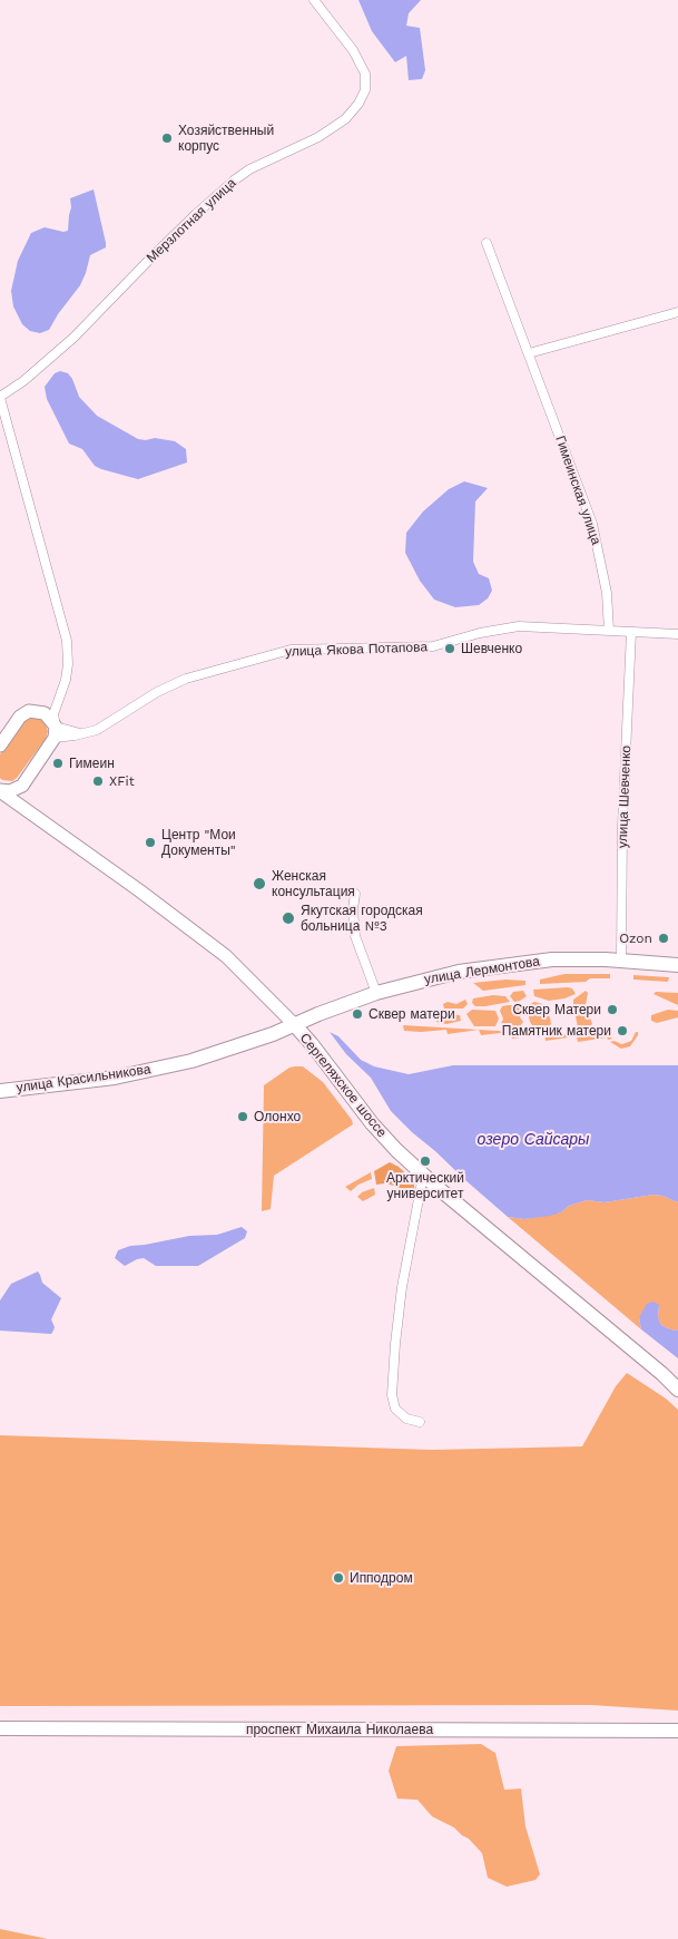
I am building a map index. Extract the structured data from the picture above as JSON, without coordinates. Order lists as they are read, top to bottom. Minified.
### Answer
{"streets":{"main road":["улица Лермонтова","улица Красильникова","Сергеляхское шоссе","проспект Михаила Николаева"],"street":["Мерзлотная улица","Гимеинская улица","улица Якова Потапова","улица Шевченко"]},"crossings":[["Гимеинская улица","улица Якова Потапова"],["улица Якова Потапова","улица Шевченко"],["улица Шевченко","улица Лермонтова"],["улица Лермонтова","улица Красильникова"],["улица Лермонтова","Сергеляхское шоссе"],["улица Красильникова","Сергеляхское шоссе"]],"water":["озеро Сайсары"],"places":["Хозяйственный корпус","Шевченко","Гимеин","XFit","Центр \"Мои Документы\"","Женская консультация","Якутская городская больница №3","Ozon","Сквер Матери","Сквер матери","Памятник матери","Олонхо","Арктический университет","Ипподром"]}
